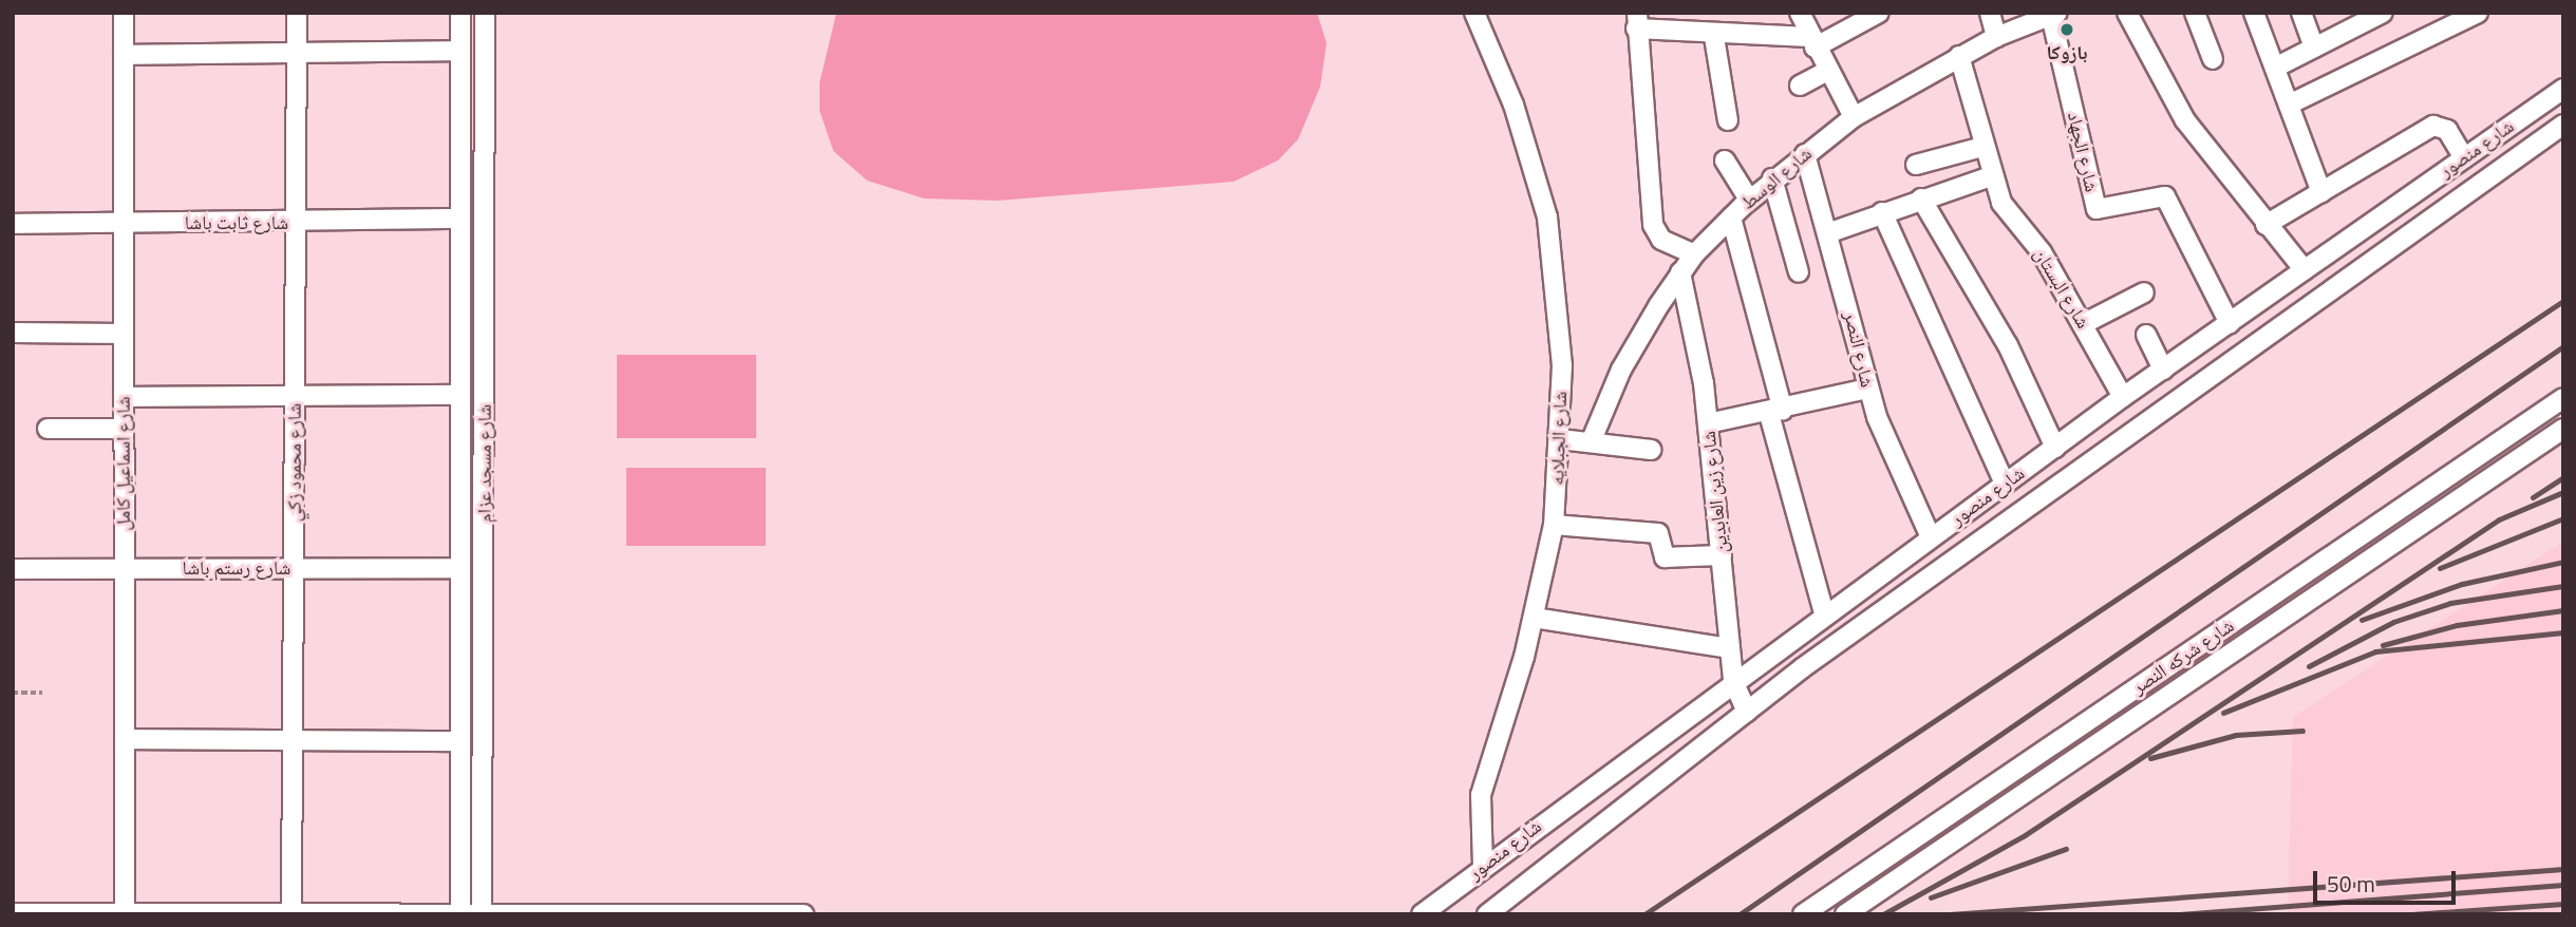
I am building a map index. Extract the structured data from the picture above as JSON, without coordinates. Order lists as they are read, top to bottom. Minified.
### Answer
{"streets":{"street":["شارع منصور","شارع الجهاد","شارع الوسط","شارع ثابت باشا","شارع البستان","شارع النصر","شارع الجبلايه","شارع محمود زكي","شارع اسماعيل كامل","شارع مسجد عزام","شارع زين العابدين","شارع رستم باشا","شارع شركه النصر"]},"crossings":[["شارع منصور","شارع الجهاد"],["شارع منصور","شارع البستان"],["شارع منصور","شارع النصر"],["شارع منصور","شارع الجبلايه"],["شارع منصور","شارع زين العابدين"],["شارع الجهاد","شارع الوسط"],["شارع الوسط","شارع البستان"],["شارع الوسط","شارع النصر"],["شارع الوسط","شارع زين العابدين"],["شارع ثابت باشا","شارع محمود زكي"],["شارع ثابت باشا","شارع اسماعيل كامل"],["شارع ثابت باشا","شارع مسجد عزام"],["شارع محمود زكي","شارع رستم باشا"],["شارع اسماعيل كامل","شارع رستم باشا"],["شارع مسجد عزام","شارع رستم باشا"]],"places":["بازوكا"],"scale_bar":"50 m"}
